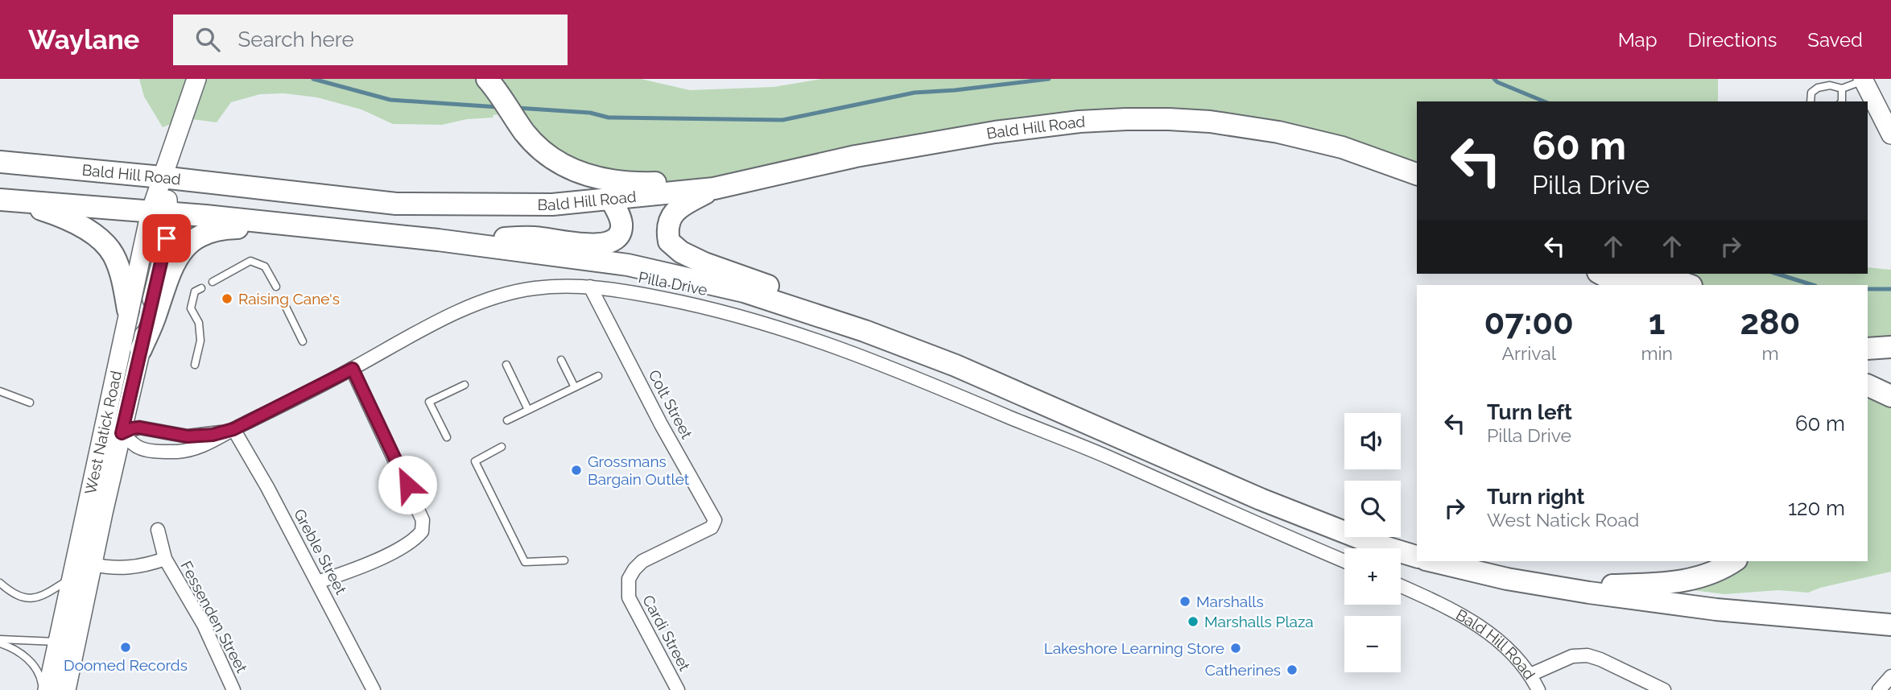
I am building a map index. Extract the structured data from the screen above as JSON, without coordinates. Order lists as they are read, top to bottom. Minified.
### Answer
{"streets":{"main road":["Bald Hill Road","West Natick Road"],"street":["Pilla Drive","Colt Street","Greble Street","Fessenden Street","Cardi Street"]},"crossings":[["Bald Hill Road","West Natick Road"],["Pilla Drive","Colt Street"],["Pilla Drive","West Natick Road"],["Pilla Drive","Greble Street"],["Colt Street","Cardi Street"],["West Natick Road","Fessenden Street"]],"places":["Raising Cane's","Grossmans Bargain Outlet","Marshalls","Marshalls Plaza","Doomed Records","Lakeshore Learning Store","Catherines"],"page":{"header":"Waylane","search":"Search here","nav":["Map","Directions","Saved"],"turn":["60 m","Pilla Drive"],"eta":["07:00","Arrival","1","min","280","m"],"list":[{"name":"Turn left","note":"Pilla Drive","value":"60 m"},{"name":"Turn right","note":"West Natick Road","value":"120 m"}],"map_buttons":["+","−"]}}
